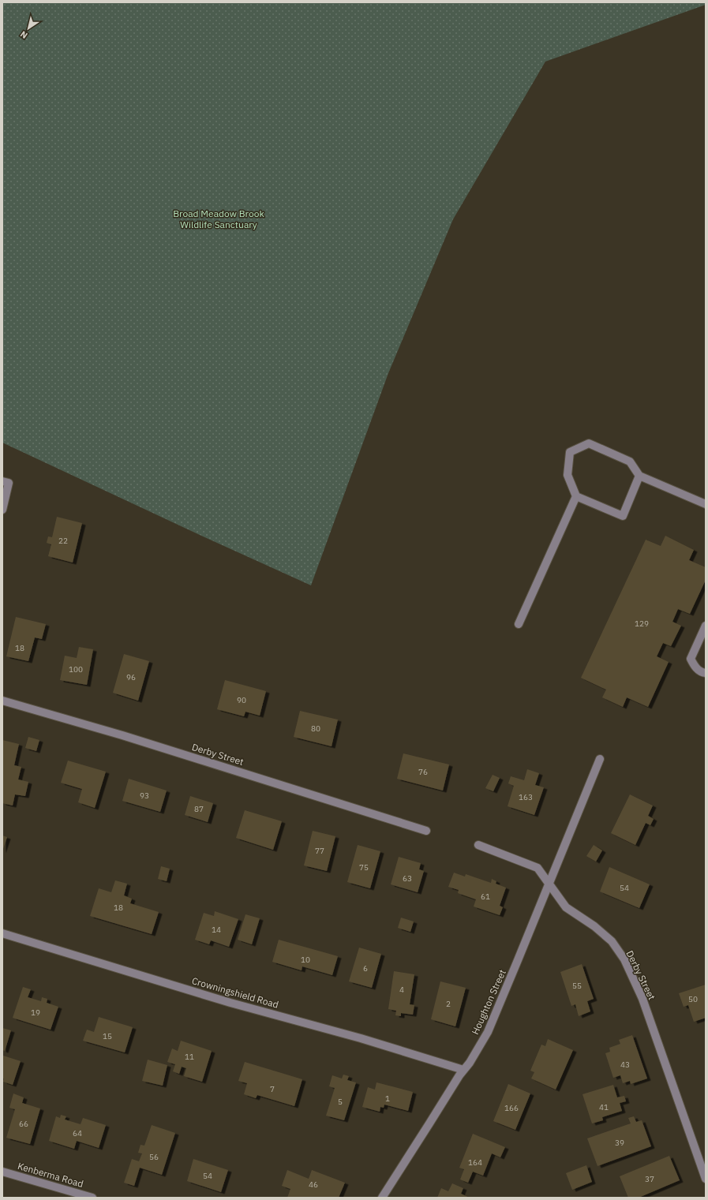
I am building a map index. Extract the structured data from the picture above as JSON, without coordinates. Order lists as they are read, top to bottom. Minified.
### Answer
{"streets":{"street":["Derby Street","Crowningshield Road","Houghton Street","Kenberma Road"]},"crossings":[["Derby Street","Houghton Street"],["Crowningshield Road","Houghton Street"]],"parks":["Broad Meadow Brook Wildlife Sanctuary"],"house_numbers":["22","129","18","100","96","90","80","76","93","163","87","77","75","63","54","61","18","14","10","6","55","4","50","2","19","15","11","43","7","1","5","41","166","66","64","39","56","164","54","37","46"],"north":"bottom left"}
